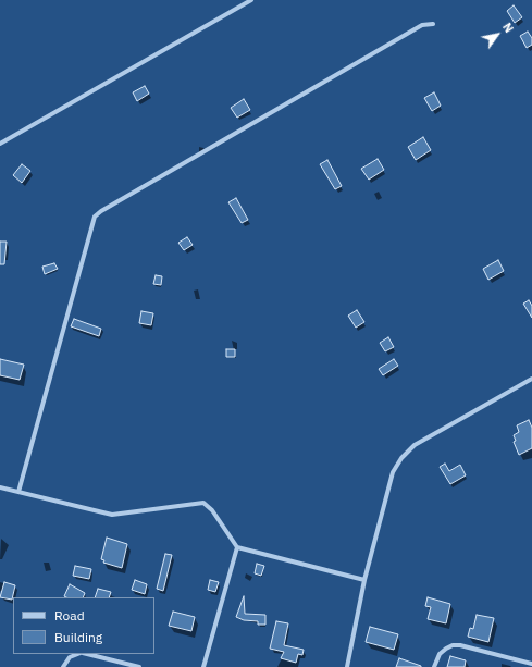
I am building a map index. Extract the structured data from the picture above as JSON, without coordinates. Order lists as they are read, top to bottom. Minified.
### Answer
{"legend":["Road","Building"],"north":"top right"}
